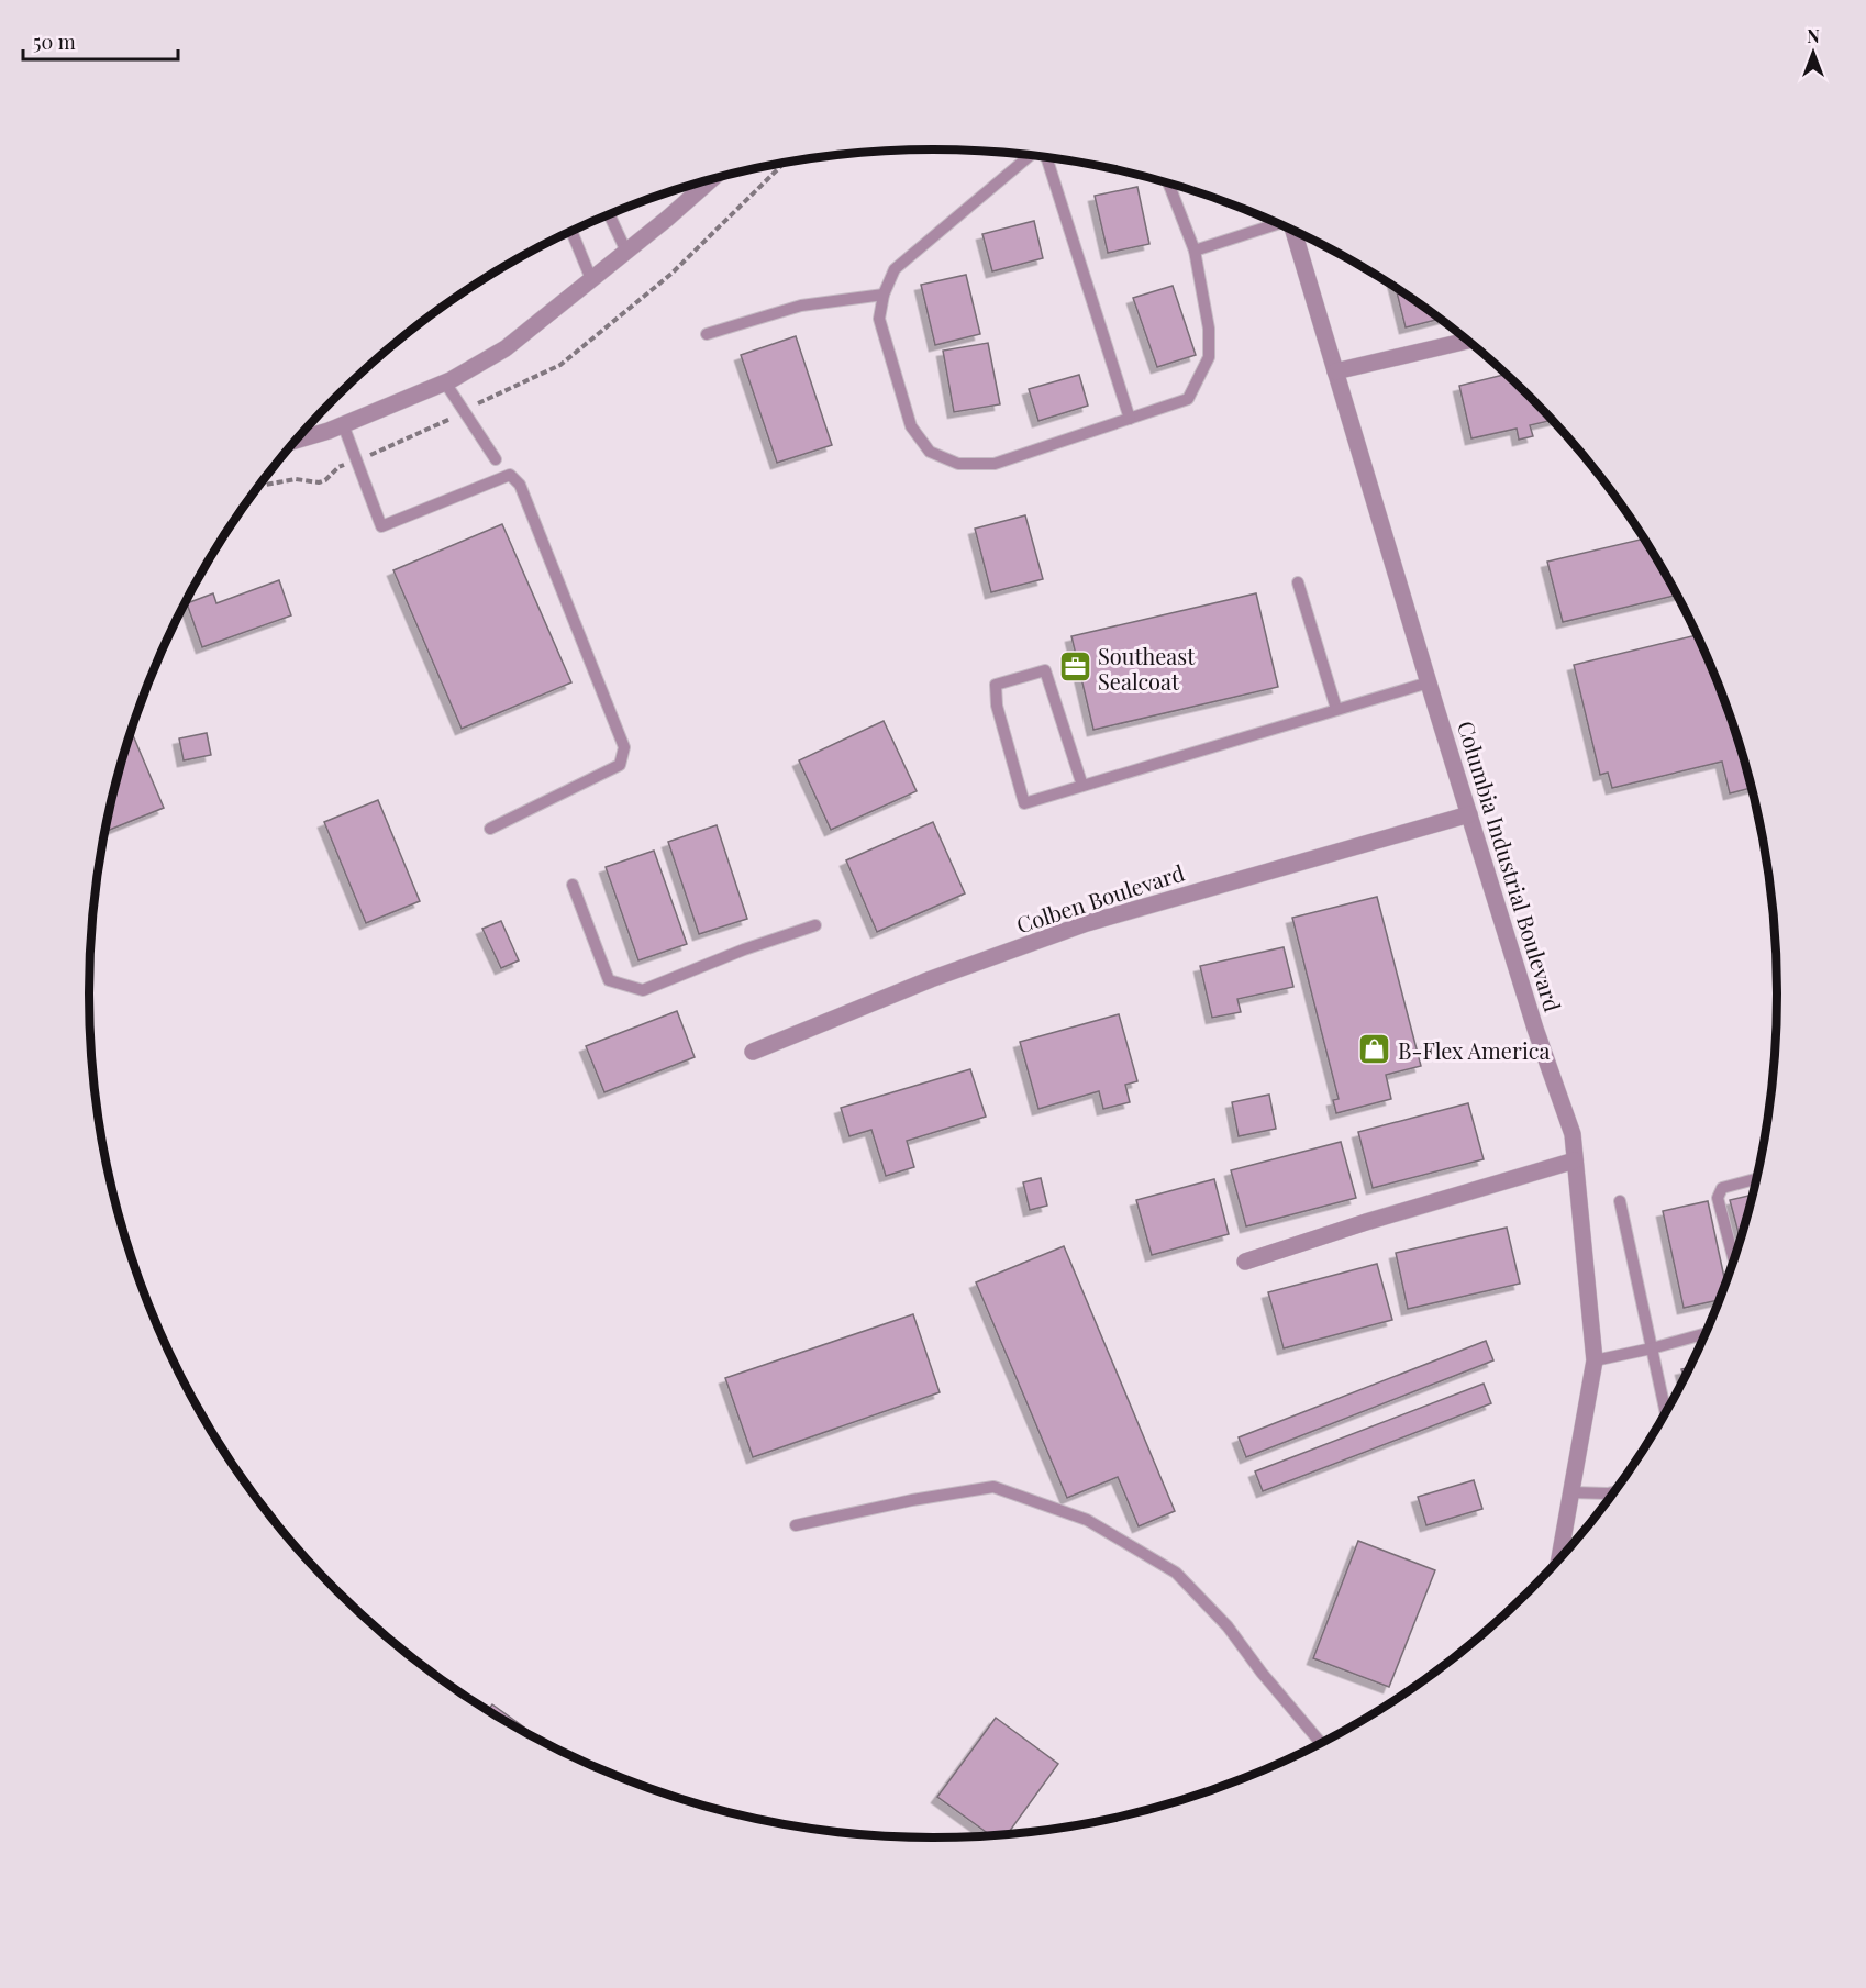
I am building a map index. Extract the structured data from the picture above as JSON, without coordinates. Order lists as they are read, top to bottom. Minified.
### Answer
{"streets":{"street":["Columbia Industrial Boulevard","Colben Boulevard"]},"crossings":[["Columbia Industrial Boulevard","Colben Boulevard"]],"places":{"office":["Southeast Sealcoat"],"shop":["B-Flex America"]},"scale_bar":"50 m","north":"top"}
